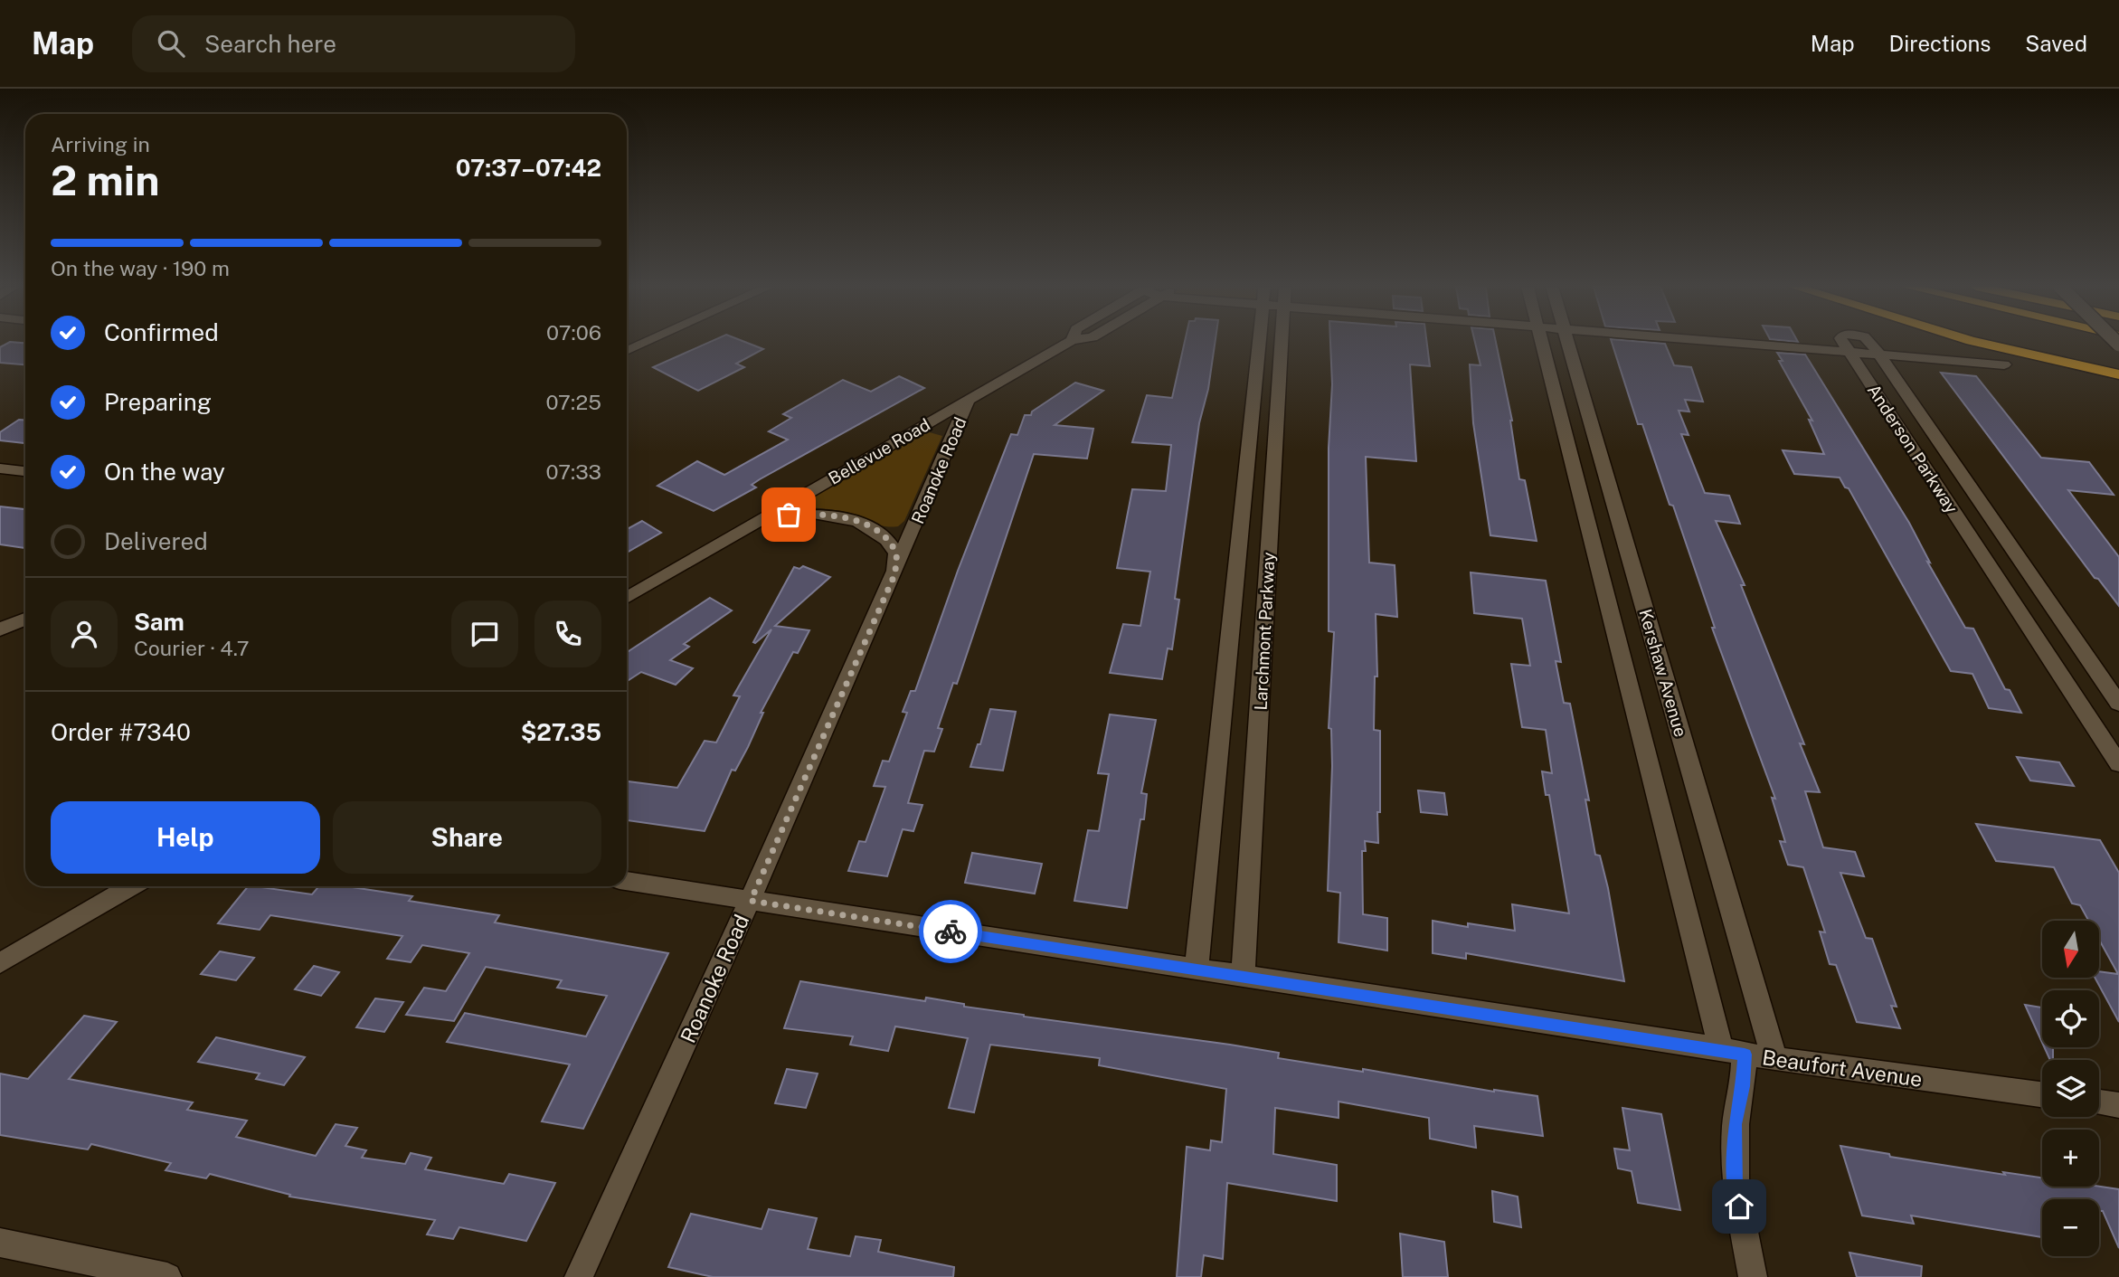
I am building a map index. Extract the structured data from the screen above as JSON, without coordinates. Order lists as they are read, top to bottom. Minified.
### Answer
{"streets":{"street":["Anderson Parkway","Bellevue Road","Roanoke Road","Larchmont Parkway","Kershaw Avenue","Beaufort Avenue"]},"crossings":[["Bellevue Road","Roanoke Road"],["Roanoke Road","Beaufort Avenue"],["Larchmont Parkway","Beaufort Avenue"],["Kershaw Avenue","Beaufort Avenue"]],"north":"bottom","page":{"header":"Map","search":"Search here","nav":["Map","Directions","Saved"],"heading":["2 min","Arriving in","07:37–07:42"],"panel":["Sam","Courier · 4.7","Order #7340","$27.35"],"bar":"On the way · 190 m","list":[["Confirmed","07:06"],["Preparing","07:25"],["On the way","07:33"],"Delivered"],"buttons":["Help","Share"],"map_buttons":["+","−"]}}
